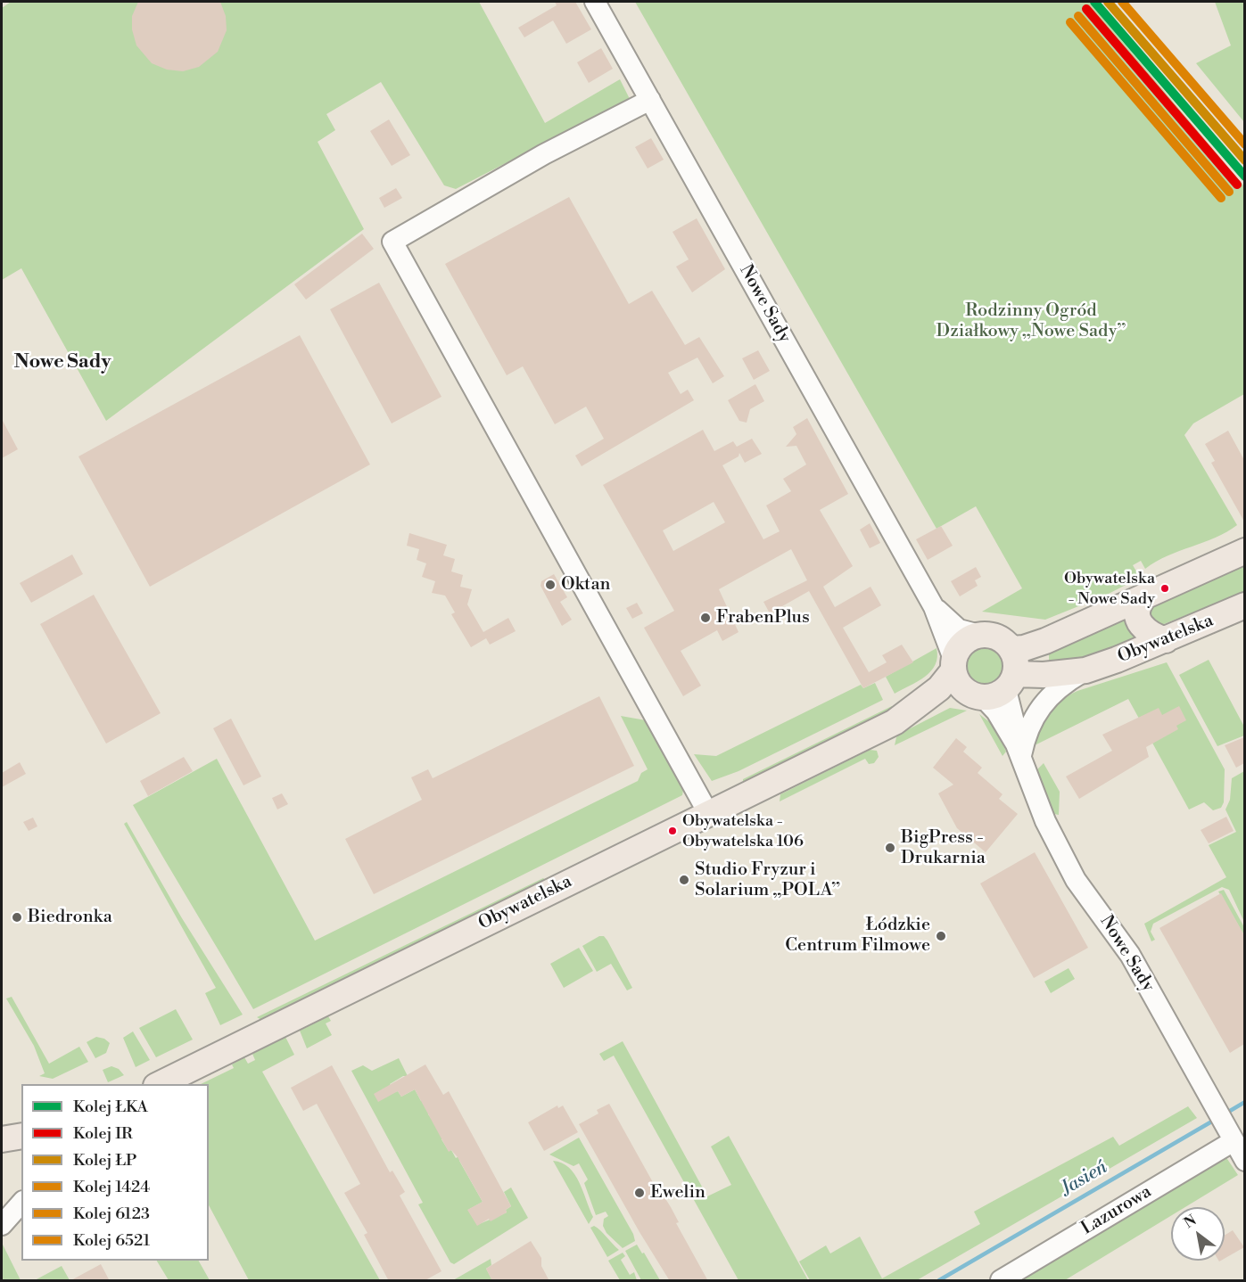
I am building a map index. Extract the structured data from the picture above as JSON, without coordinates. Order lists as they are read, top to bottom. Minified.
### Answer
{"streets":{"main road":["Obywatelska"],"street":["Nowe Sady","Lazurowa"]},"crossings":[["Nowe Sady","Obywatelska"],["Nowe Sady","Lazurowa"]],"districts":["Nowe Sady"],"water":["Jasień"],"parks":["Rodzinny Ogród Działkowy „Nowe Sady”"],"places":["Oktan","Obywatelska - Nowe Sady","FrabenPlus","Obywatelska - Obywatelska 106","BigPress - Drukarnia","Studio Fryzur i Solarium „POLA”","Biedronka","Łódzkie Centrum Filmowe","Ewelin"],"lines":["rail line ŁKA","rail line ŁP","rail line 6123","rail line IR","rail line 1424","rail line 6521"],"legend":["Kolej ŁKA","Kolej IR","Kolej ŁP","Kolej 1424","Kolej 6123","Kolej 6521"],"north":"top left"}
